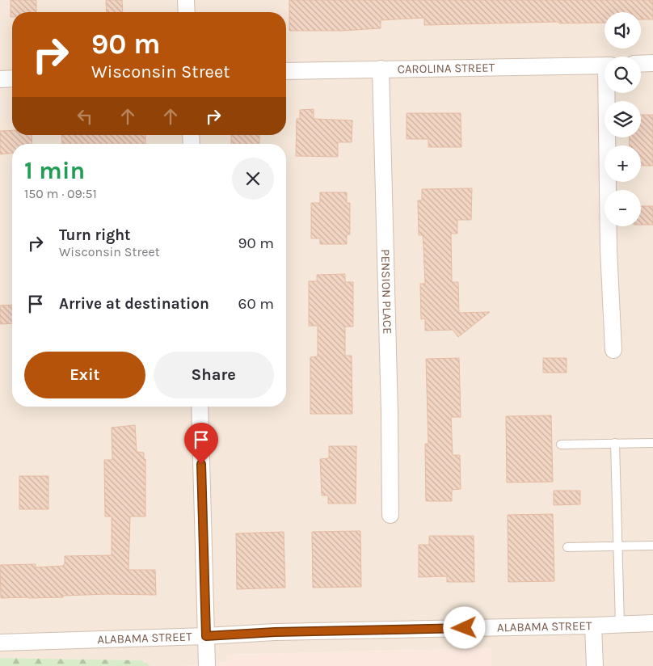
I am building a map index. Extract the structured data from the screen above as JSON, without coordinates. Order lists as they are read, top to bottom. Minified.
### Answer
{"streets":{"street":["CAROLINA STREET","PENSION PLACE","ALABAMA STREET"]},"crossings":[["CAROLINA STREET","PENSION PLACE"]],"page":{"map_buttons":["+","−"],"turn":["90 m","Wisconsin Street"],"heading":["1 min","150 m · 09:51"],"list":[{"name":"Turn right","note":"Wisconsin Street","value":"90 m"},{"name":"Arrive at destination","value":"60 m"}],"buttons":["Exit","Share"]}}
